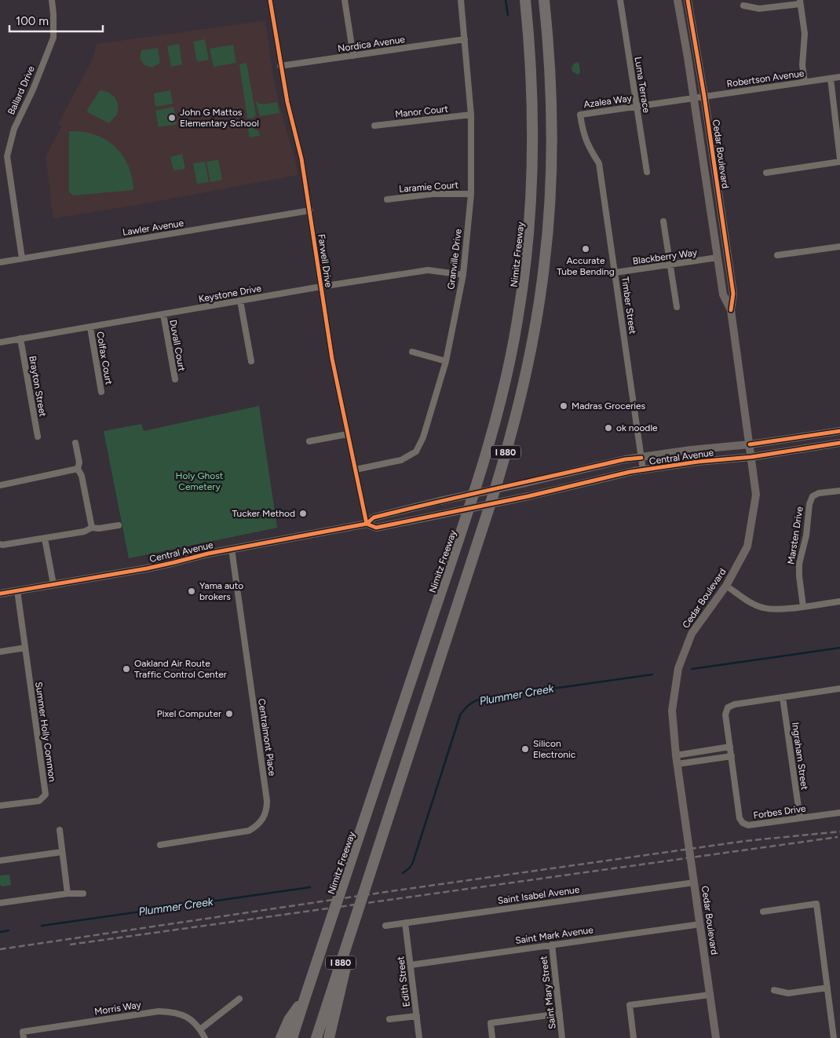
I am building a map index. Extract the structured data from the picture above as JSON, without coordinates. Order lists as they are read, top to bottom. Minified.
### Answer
{"streets":{"highway":["Nimitz Freeway","I 880"],"main road":["Cedar Boulevard","Central Avenue"],"street":["Nordica Avenue","Robertson Avenue","Luma Terrace","Ballard Drive","Azalea Way","Manor Court","Laramie Court","Lawler Avenue","Blackberry Way","Granville Drive","Farwell Drive","Keystone Drive","Timber Street","Duvall Court","Colfax Court","Brayton Street","Marsten Drive","Summer Holly Common","Centralmont Place","Ingraham Street","Forbes Drive","Saint Isabel Avenue","Saint Mark Avenue","Edith Street","Saint Mary Street","Morris Way"]},"crossings":[["Nordica Avenue","Granville Drive"],["Nordica Avenue","Farwell Drive"],["Robertson Avenue","Azalea Way"],["Robertson Avenue","Cedar Boulevard"],["Luma Terrace","Azalea Way"],["Ballard Drive","Lawler Avenue"],["Azalea Way","Cedar Boulevard"],["Azalea Way","Timber Street"],["Manor Court","Granville Drive"],["Cedar Boulevard","Blackberry Way"],["Cedar Boulevard","Central Avenue"],["Cedar Boulevard","Saint Isabel Avenue"],["Cedar Boulevard","Saint Mark Avenue"],["Laramie Court","Granville Drive"],["Lawler Avenue","Farwell Drive"],["Blackberry Way","Timber Street"],["Granville Drive","Farwell Drive"],["Granville Drive","Keystone Drive"],["Farwell Drive","Keystone Drive"],["Farwell Drive","Central Avenue"],["Keystone Drive","Duvall Court"],["Keystone Drive","Colfax Court"],["Keystone Drive","Brayton Street"],["Timber Street","Central Avenue"],["Central Avenue","Summer Holly Common"],["Central Avenue","Centralmont Place"],["Ingraham Street","Forbes Drive"],["Saint Isabel Avenue","Edith Street"],["Saint Mark Avenue","Edith Street"],["Saint Mark Avenue","Saint Mary Street"]],"water":["Plummer Creek"],"parks":["Holy Ghost Cemetery"],"places":["John G Mattos Elementary School","Accurate Tube Bending","Madras Groceries","ok noodle","Tucker Method","Yama auto brokers","Oakland Air Route Traffic Control Center","Pixel Computer","Silicon Electronic"],"scale_bar":"100 m"}
